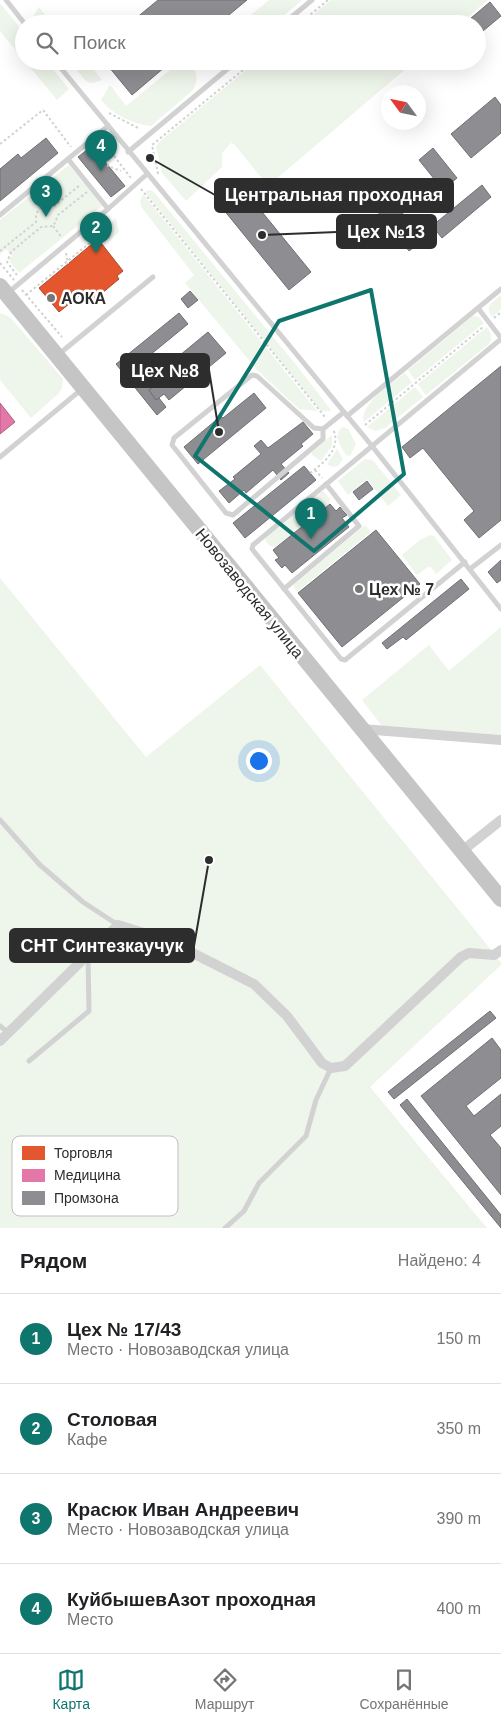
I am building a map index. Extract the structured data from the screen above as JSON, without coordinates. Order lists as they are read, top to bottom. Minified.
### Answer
{"streets":{"main road":["Новозаводская улица"]},"places":["Центральная проходная","Цех №13","АОКА","Цех №8","Цех № 7","СНТ Синтезкаучук"],"legend":["Торговля","Медицина","Промзона"],"north":"top left","page":{"search":"Поиск","pins":["4","3","2","1"],"heading":["Рядом","Найдено: 4"],"list":[{"mark":"1","name":"Цех № 17/43","note":"Место · Новозаводская улица","value":"150 m"},{"mark":"2","name":"Столовая","note":"Кафе","value":"350 m"},{"mark":"3","name":"Красюк Иван Андреевич","note":"Место · Новозаводская улица","value":"390 m"},{"mark":"4","name":"КуйбышевАзот проходная","note":"Место","value":"400 m"}],"nav":["Карта","Маршрут","Сохранённые"]}}
